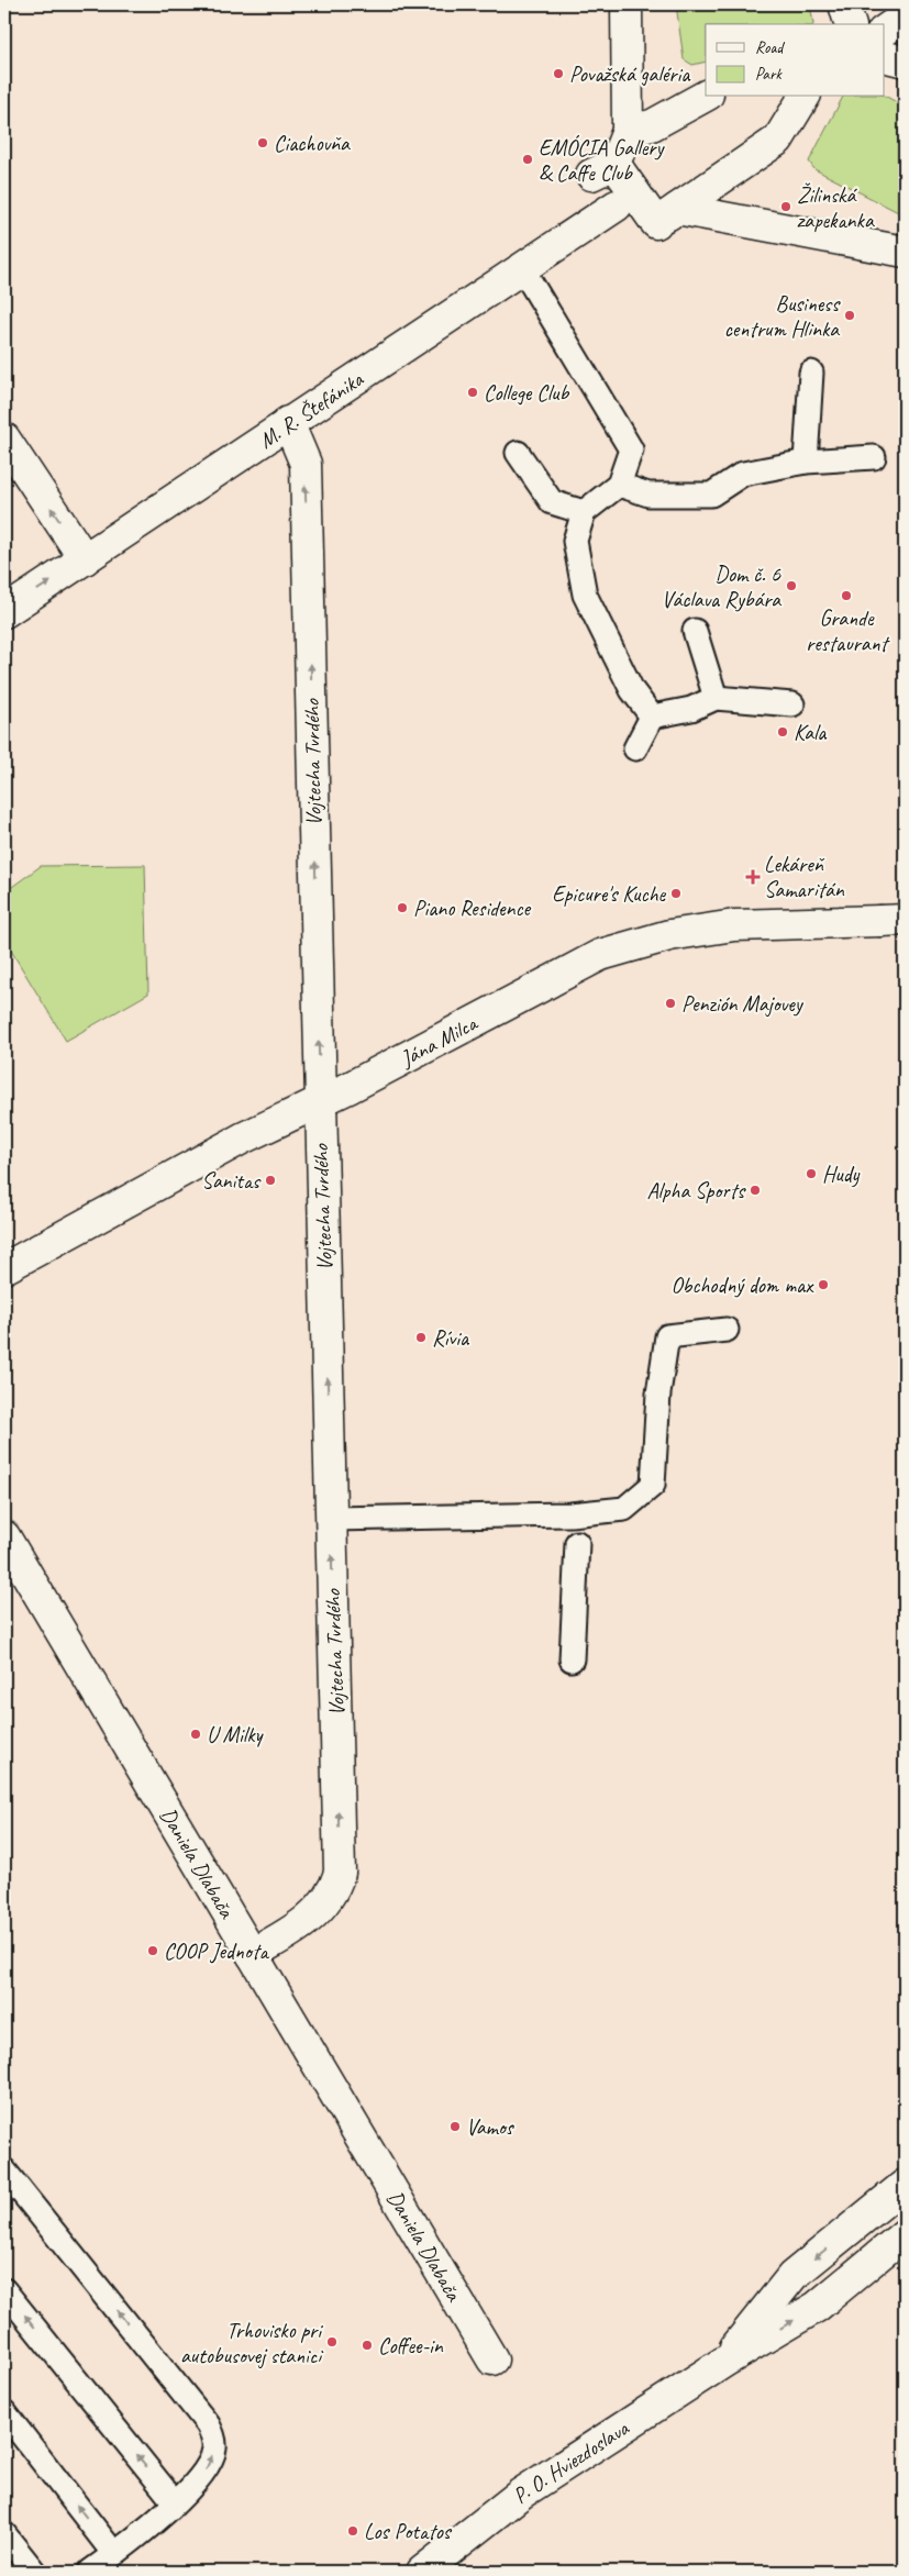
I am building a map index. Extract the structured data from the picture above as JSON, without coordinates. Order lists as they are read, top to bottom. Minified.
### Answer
{"streets":{"street":["M. R. Štefánika","Vojtecha Tvrdého","Jána Milca","Daniela Dlabača","P. O. Hviezdoslava"]},"crossings":[["M. R. Štefánika","Vojtecha Tvrdého"],["Vojtecha Tvrdého","Jána Milca"],["Vojtecha Tvrdého","Daniela Dlabača"]],"one_way":["Vojtecha Tvrdého"],"places":{"other":["Považská galéria","Ciachovňa","EMÓCIA Gallery & Caffe Club","Žilinská zapekanka","Business centrum Hlinka","College Club","Dom č. 6 Václava Rybára","Grande restaurant","Kala","Epicure's Kuche","Piano Residence","Penzión Majovey","Hudy","Sanitas","Alpha Sports","Obchodný dom max","Rívia","U Milky","COOP Jednota","Vamos","Trhovisko pri autobusovej stanici","Coffee-in","Los Potatos"],"health":["Lekáreň Samaritán"]},"legend":["Road","Park"]}
